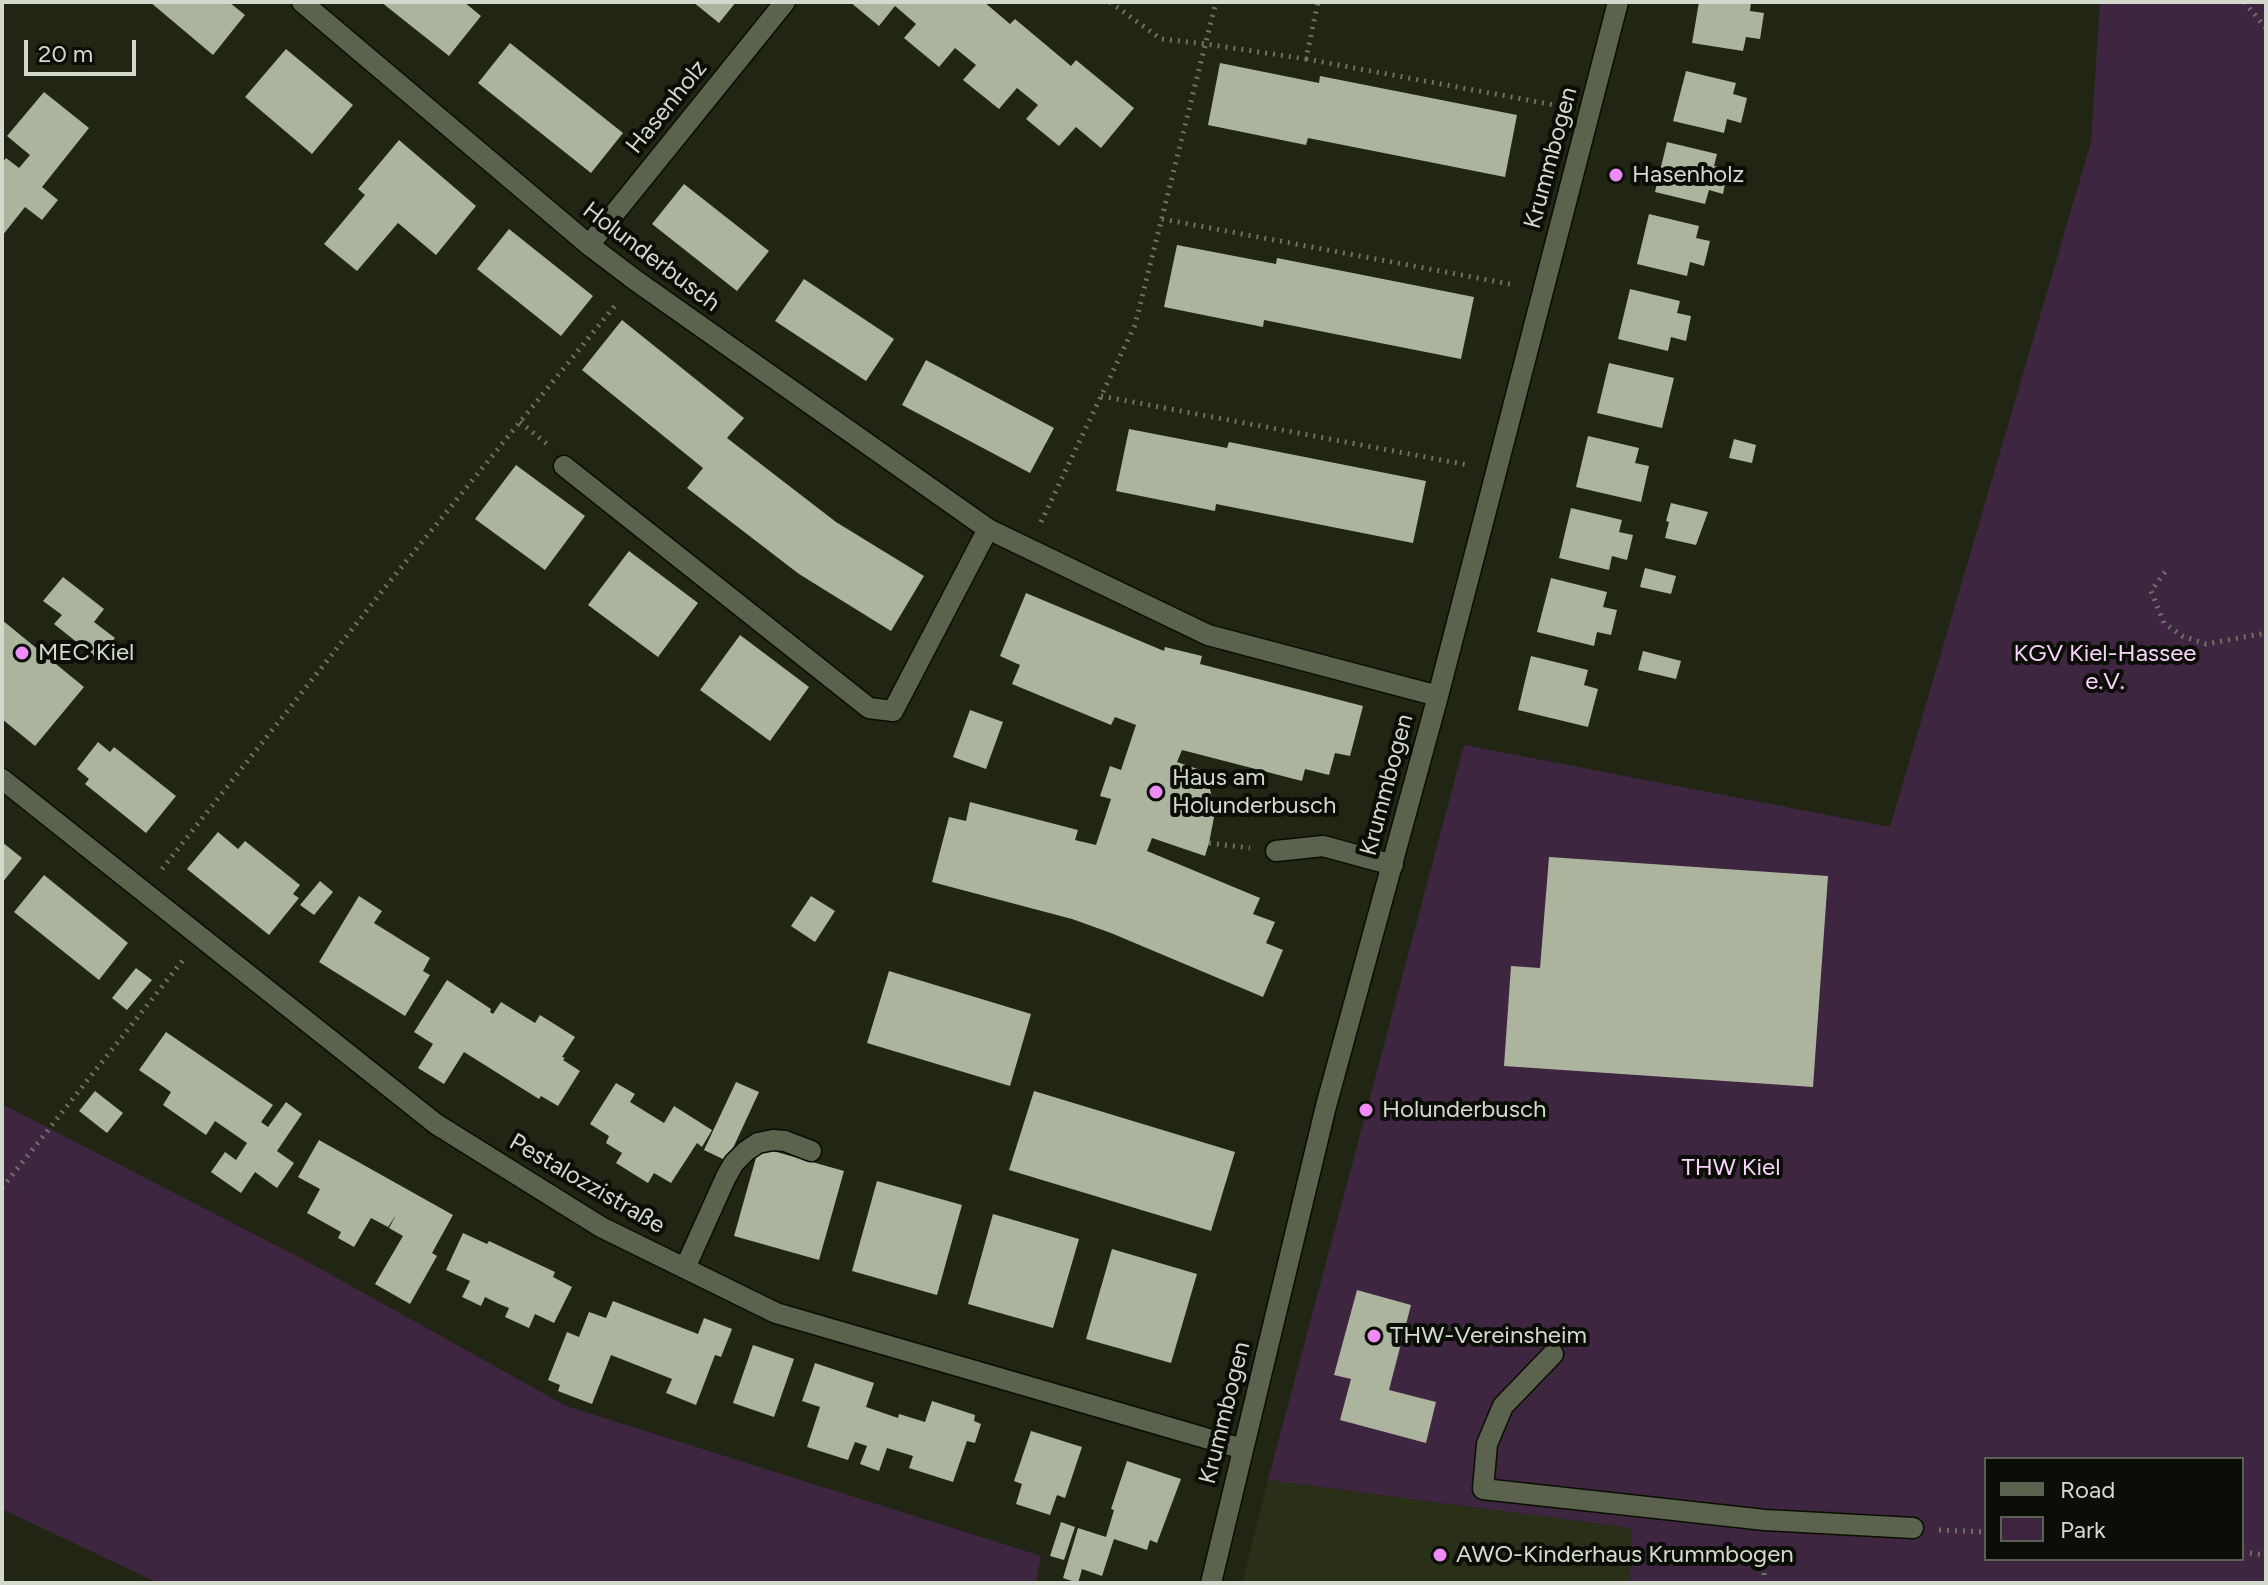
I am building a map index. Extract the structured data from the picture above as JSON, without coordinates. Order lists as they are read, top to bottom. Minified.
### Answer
{"streets":{"street":["Hasenholz","Krummbogen","Holunderbusch","Pestalozzistraße"]},"crossings":[["Hasenholz","Holunderbusch"],["Krummbogen","Holunderbusch"],["Krummbogen","Pestalozzistraße"]],"parks":["KGV Kiel-Hassee e.V.","THW Kiel"],"places":["Hasenholz","MEC Kiel","Haus am Holunderbusch","Holunderbusch","THW-Vereinsheim","AWO-Kinderhaus Krummbogen"],"legend":["Road","Park"],"scale_bar":"20 m"}
